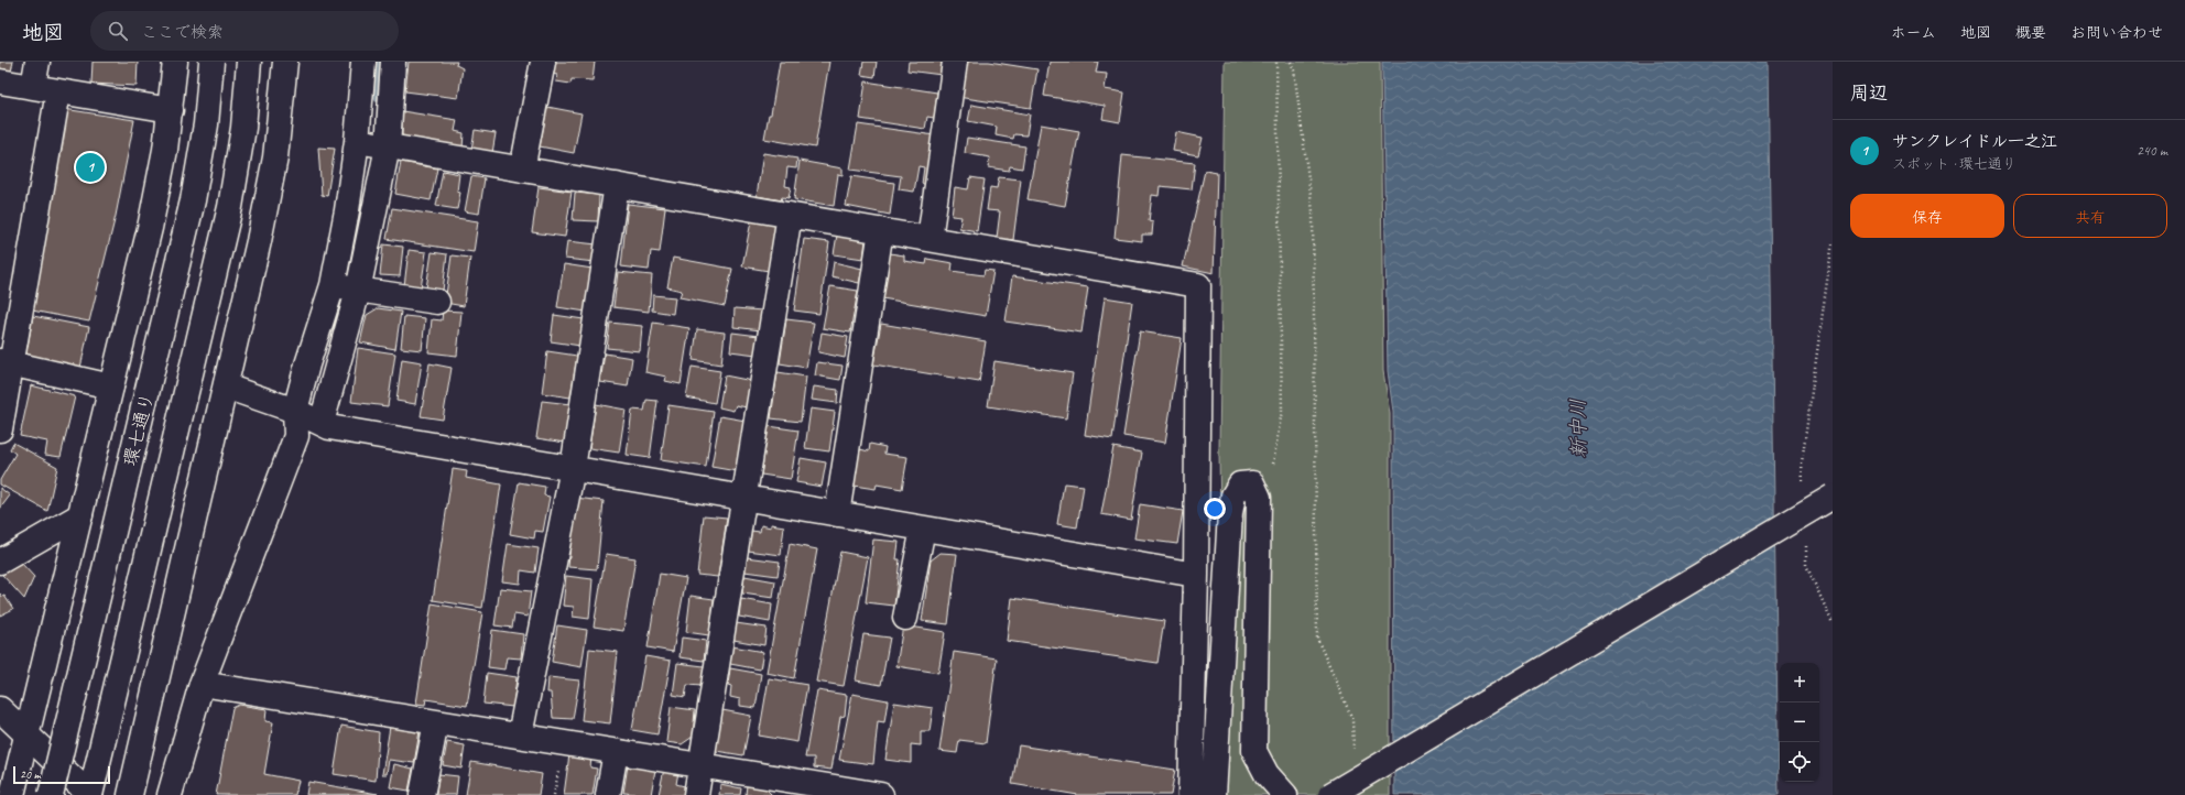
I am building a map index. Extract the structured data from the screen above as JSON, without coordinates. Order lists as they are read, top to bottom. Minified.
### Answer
{"streets":{"street":["環七通り"]},"water":["新中川"],"scale_bar":"20 m","page":{"header":"地図","search":"ここで検索","nav":["ホーム","地図","概要","お問い合わせ"],"heading":"周辺","list":[{"mark":"1","name":"サンクレイドル一之江","note":"スポット · 環七通り","value":"240 m"}],"pins":"1","buttons":["保存","共有"],"map_buttons":["+","−"],"scale":"20 m"}}
